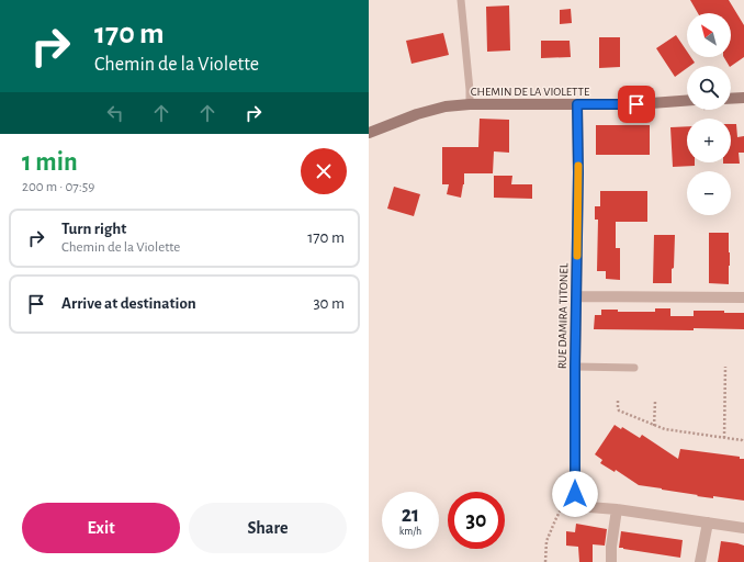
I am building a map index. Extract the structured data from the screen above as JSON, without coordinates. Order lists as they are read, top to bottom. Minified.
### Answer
{"streets":{"street":["CHEMIN DE LA VIOLETTE","RUE DAMIRA TITONEL"]},"crossings":[["CHEMIN DE LA VIOLETTE","RUE DAMIRA TITONEL"]],"north":"top left","page":{"turn":["170 m","Chemin de la Violette"],"map_buttons":["+","−"],"heading":["1 min","200 m · 07:59"],"list":[{"name":"Turn right","note":"Chemin de la Violette","value":"170 m"},{"name":"Arrive at destination","value":"30 m"}],"speed":"21 km/h","limit":"30","buttons":["Exit","Share"]}}
